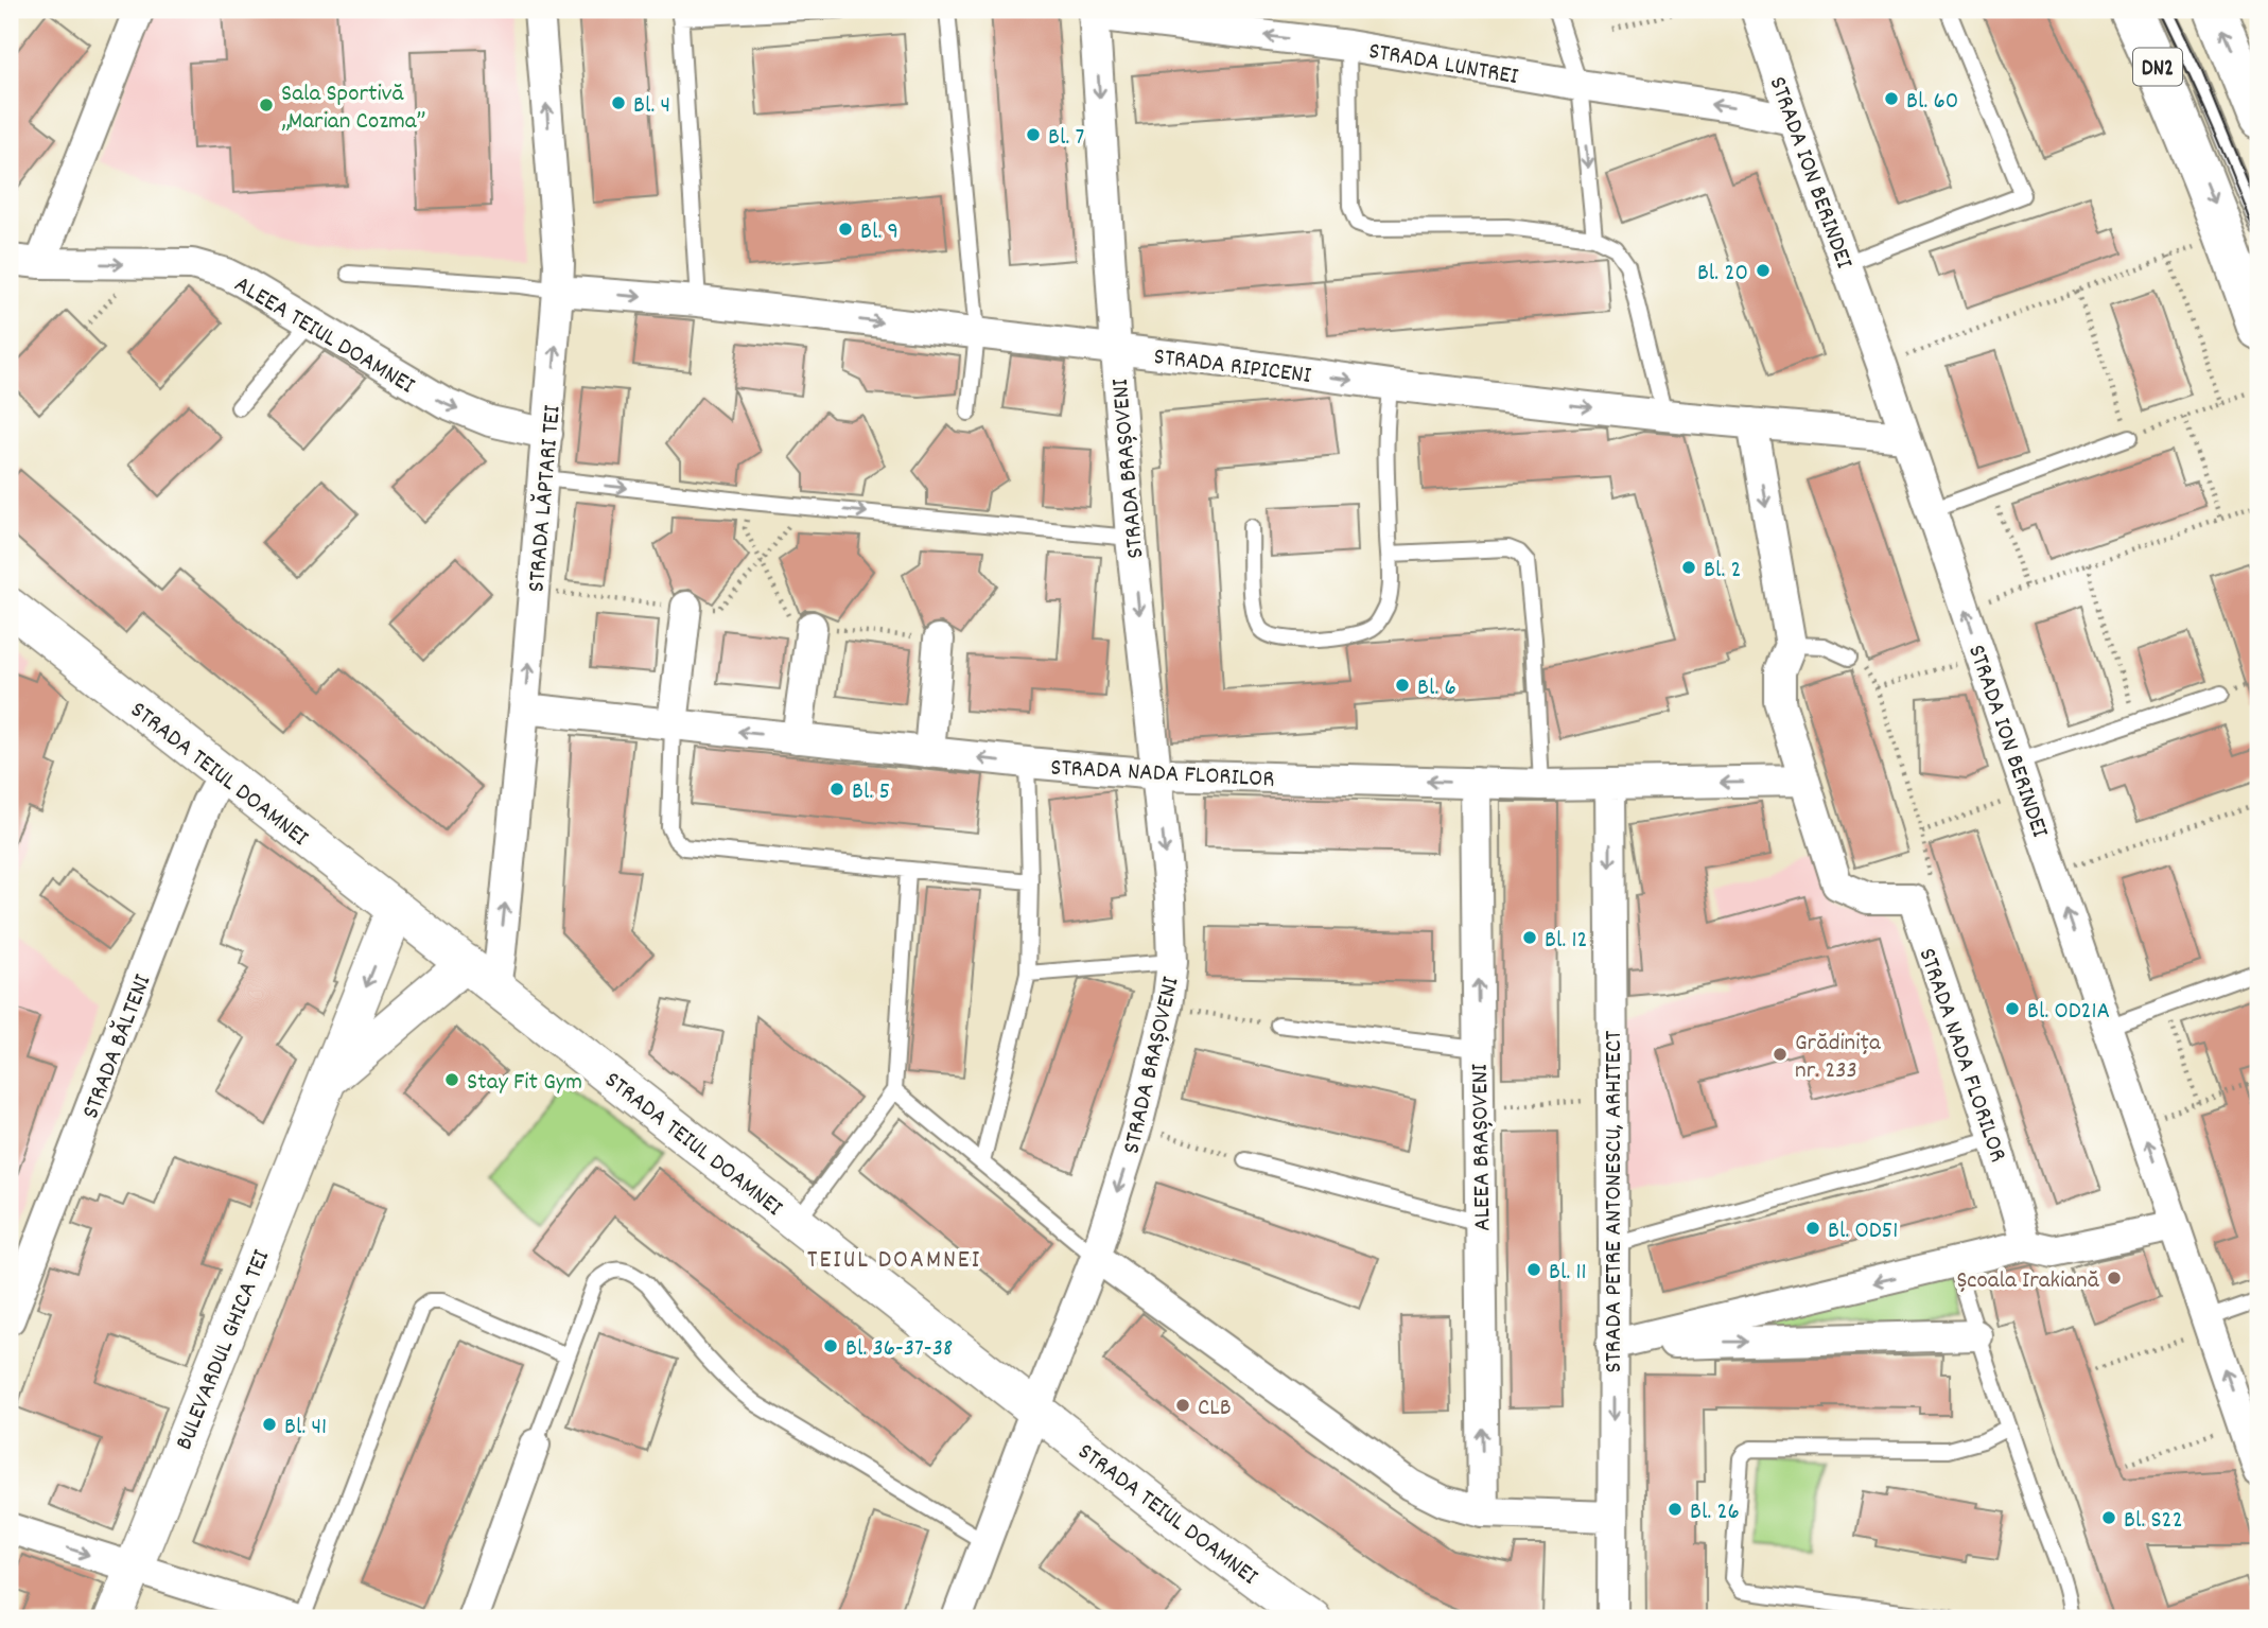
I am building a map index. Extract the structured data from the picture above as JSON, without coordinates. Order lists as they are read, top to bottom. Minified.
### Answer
{"streets":{"main road":["DN2"],"street":["STRADA LUNTREI","STRADA ION BERINDEI","ALEEA TEIUL DOAMNEI","STRADA RIPICENI","STRADA BRAȘOVENI","STRADA LĂPTARI TEI","STRADA NADA FLORILOR","STRADA TEIUL DOAMNEI","STRADA BĂLTENI","ALEEA BRAȘOVENI","STRADA PETRE ANTONESCU, ARHITECT","BULEVARDUL GHICA TEI"]},"crossings":[["STRADA LUNTREI","STRADA ION BERINDEI"],["STRADA LUNTREI","STRADA RIPICENI"],["STRADA LUNTREI","STRADA BRAȘOVENI"],["STRADA ION BERINDEI","STRADA RIPICENI"],["ALEEA TEIUL DOAMNEI","STRADA LĂPTARI TEI"],["STRADA RIPICENI","STRADA BRAȘOVENI"],["STRADA RIPICENI","STRADA LĂPTARI TEI"],["STRADA BRAȘOVENI","STRADA NADA FLORILOR"],["STRADA BRAȘOVENI","STRADA TEIUL DOAMNEI"],["STRADA LĂPTARI TEI","STRADA NADA FLORILOR"],["STRADA LĂPTARI TEI","STRADA TEIUL DOAMNEI"],["STRADA NADA FLORILOR","ALEEA BRAȘOVENI"],["STRADA NADA FLORILOR","STRADA PETRE ANTONESCU, ARHITECT"],["STRADA TEIUL DOAMNEI","STRADA BĂLTENI"],["STRADA TEIUL DOAMNEI","BULEVARDUL GHICA TEI"]],"one_way":["ALEEA TEIUL DOAMNEI","STRADA RIPICENI","STRADA BRAȘOVENI","STRADA LĂPTARI TEI","STRADA NADA FLORILOR","ALEEA BRAȘOVENI","STRADA PETRE ANTONESCU, ARHITECT"],"districts":["TEIUL DOAMNEI"],"places":["Bl. 60","Bl. 4","Sala Sportivă „Marian Cozma”","Bl. 7","Bl. 9","Bl. 20","Bl. 2","Bl. 6","Bl. 5","Bl. 12","Bl. OD21A","Grădinița nr. 233","Stay Fit Gym","Bl. OD51","Bl. 11","Școala Irakiană","Bl. 36-37-38","CLB","Bl. 41","Bl. 26","Bl. S22"]}
